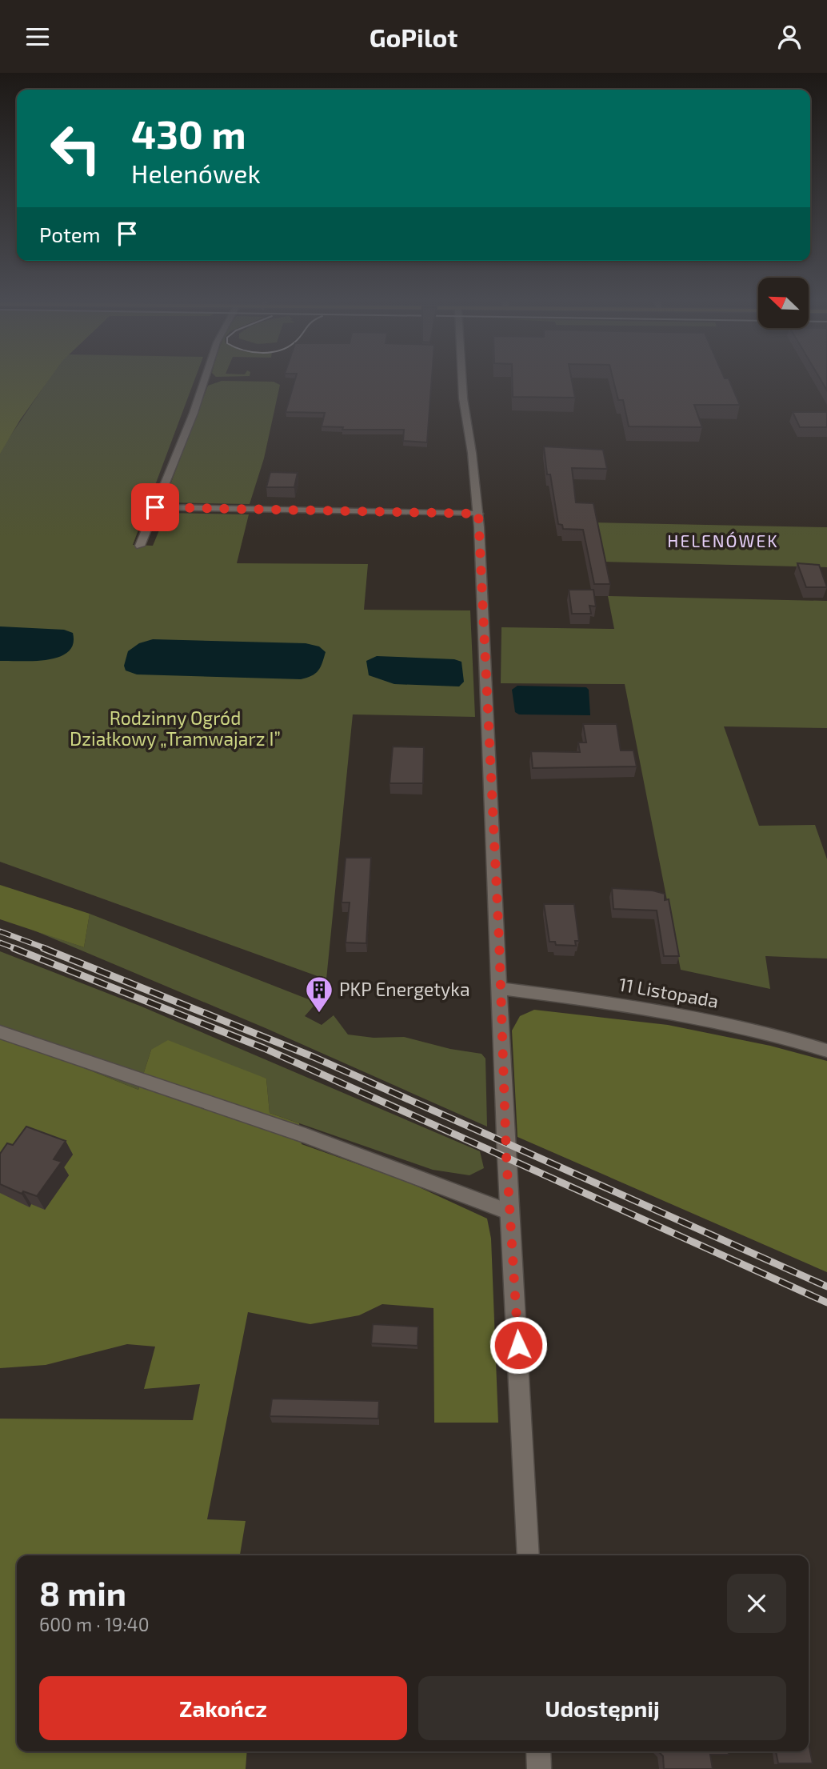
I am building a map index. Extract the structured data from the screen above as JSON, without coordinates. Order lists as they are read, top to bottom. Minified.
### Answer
{"streets":{"street":["11 Listopada"]},"districts":["HELENÓWEK"],"parks":["Rodzinny Ogród Działkowy „Tramwajarz I”"],"places":{"building":["PKP Energetyka"]},"north":"top left","page":{"header":"GoPilot","turn":["430 m","Helenówek"],"then":"Potem","heading":["8 min","600 m · 19:40"],"buttons":["Zakończ","Udostępnij"]}}
